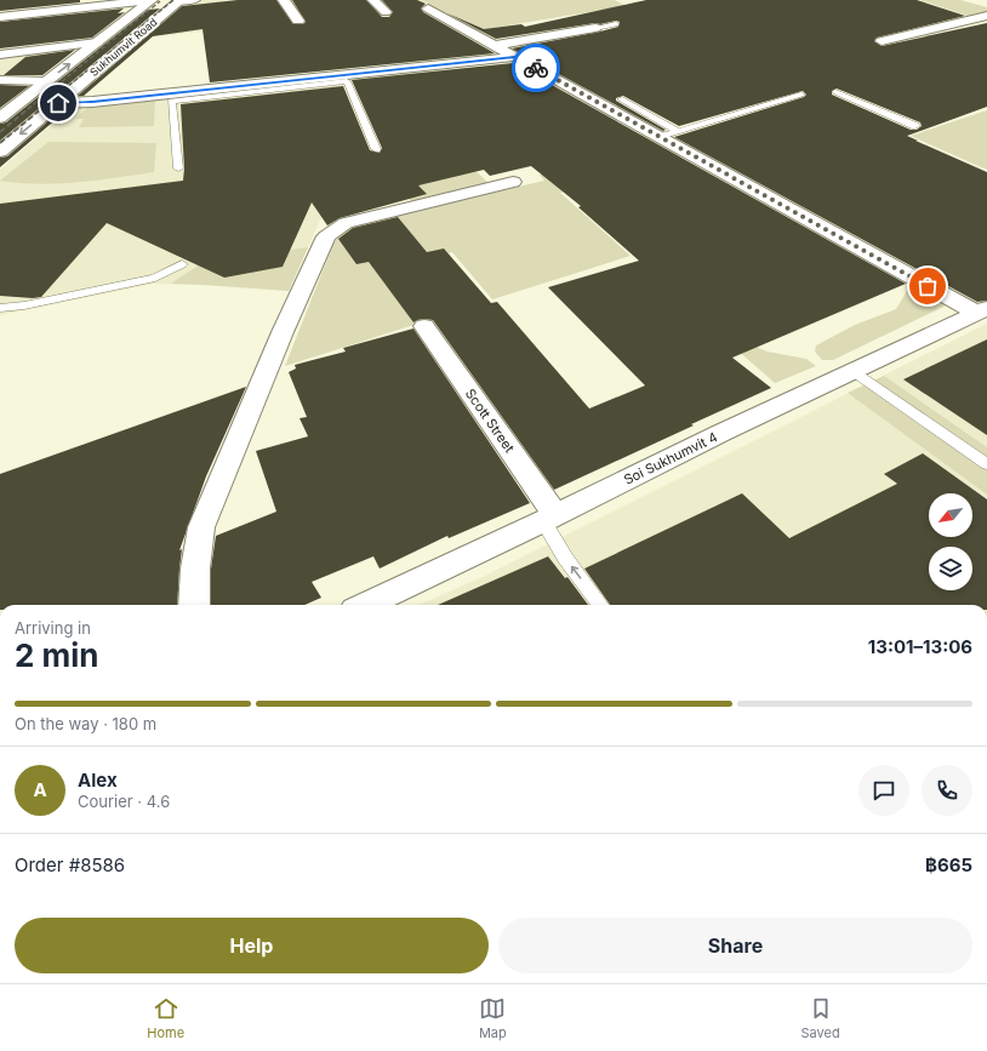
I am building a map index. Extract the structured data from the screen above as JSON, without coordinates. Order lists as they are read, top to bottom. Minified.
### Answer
{"streets":{"street":["Sukhumvit Road","Scott Street","Soi Sukhumvit 4"]},"crossings":[["Scott Street","Soi Sukhumvit 4"]],"north":"bottom left","page":{"heading":["2 min","Arriving in","13:01–13:06"],"panel":["Alex","Courier · 4.6","Order #8586","฿665"],"bar":"On the way · 180 m","round":"A","buttons":["Help","Share"],"tabs":["Home","Map","Saved"]}}
